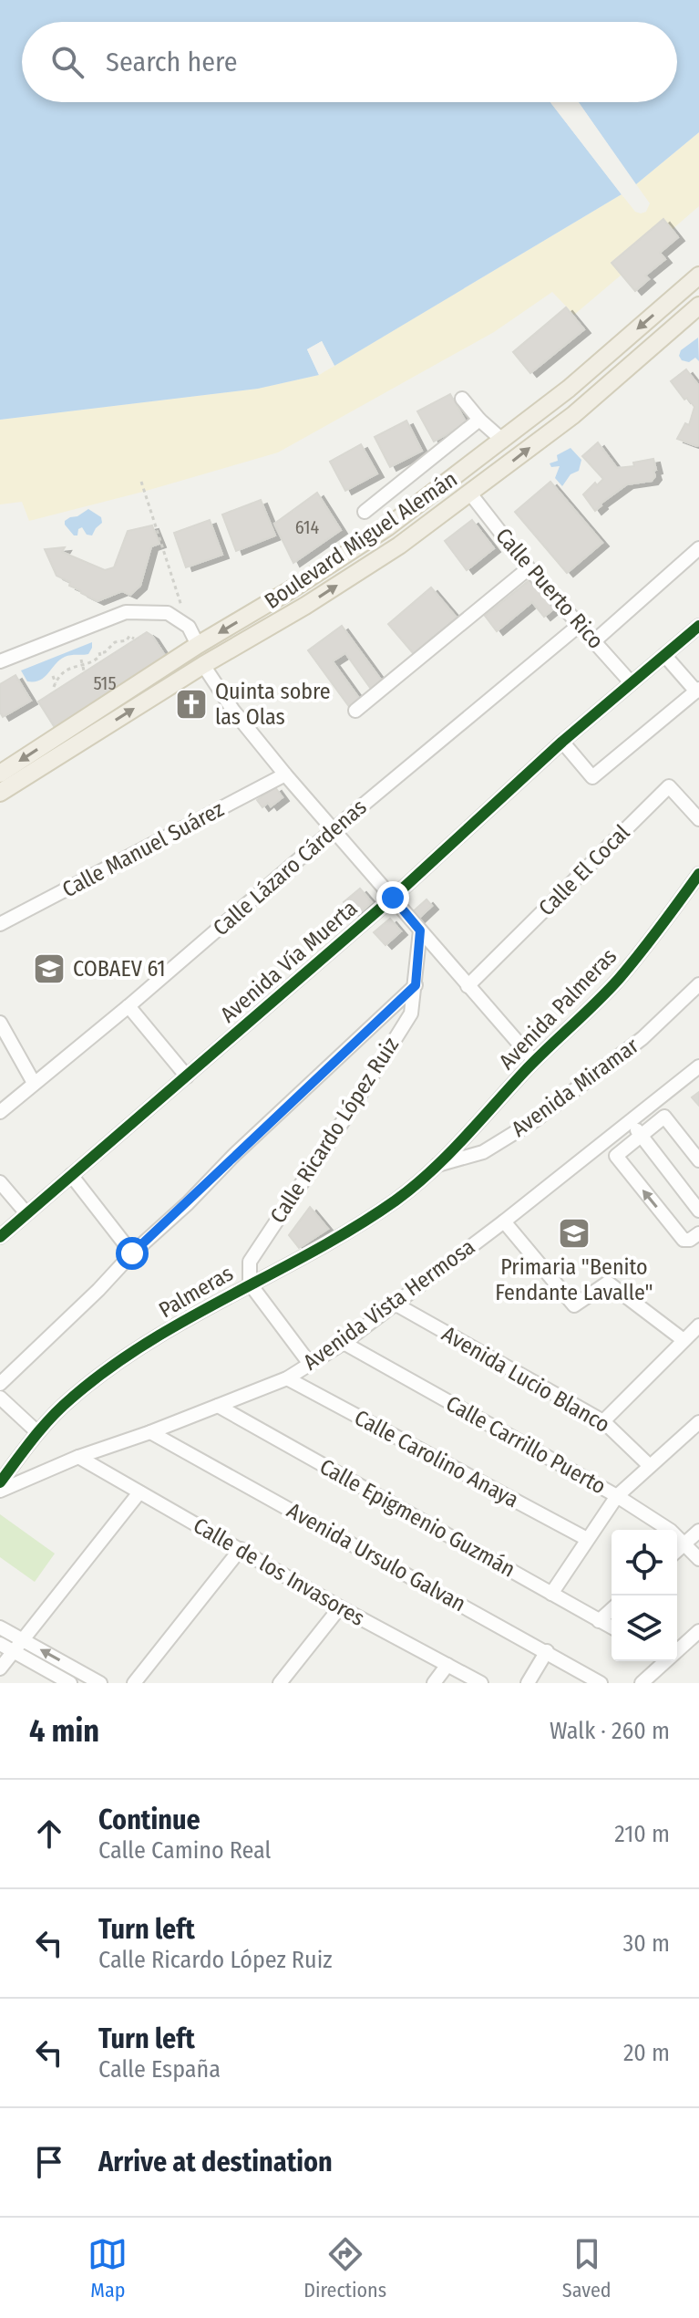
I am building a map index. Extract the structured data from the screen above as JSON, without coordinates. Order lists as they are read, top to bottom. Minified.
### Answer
{"streets":{"main road":["Boulevard Miguel Alemán"],"street":["Calle Puerto Rico","Calle Manuel Suárez","Calle Lázaro Cárdenas","Calle El Cocal","Avenida Vía Muerta","Avenida Palmeras","Avenida Miramar","Calle Ricardo López Ruiz","Palmeras","Avenida Vista Hermosa","Avenida Lucio Blanco","Calle Carrillo Puerto","Calle Carolino Anaya","Calle Epigmenio Guzmán","Avenida Ursulo Galvan","Calle de los Invasores"]},"crossings":[["Boulevard Miguel Alemán","Calle Puerto Rico"],["Calle Puerto Rico","Calle Lázaro Cárdenas"],["Calle Puerto Rico","Avenida Vía Muerta"],["Avenida Palmeras","Avenida Miramar"],["Avenida Palmeras","Palmeras"],["Avenida Miramar","Palmeras"],["Calle Ricardo López Ruiz","Palmeras"],["Avenida Vista Hermosa","Avenida Lucio Blanco"],["Avenida Vista Hermosa","Calle Carrillo Puerto"],["Avenida Vista Hermosa","Calle Carolino Anaya"],["Avenida Vista Hermosa","Calle Epigmenio Guzmán"],["Avenida Vista Hermosa","Avenida Ursulo Galvan"],["Avenida Vista Hermosa","Calle de los Invasores"]],"places":{"church":["Quinta sobre las Olas"],"school or university":["COBAEV 61","Primaria \"Benito Fendante Lavalle\""]},"house_numbers":["614","515"],"page":{"search":"Search here","heading":["4 min","Walk · 260 m"],"list":[["Continue","Calle Camino Real","210 m"],["Turn left","Calle Ricardo López Ruiz","30 m"],["Turn left","Calle España","20 m"],"Arrive at destination"],"nav":["Map","Directions","Saved"]}}
